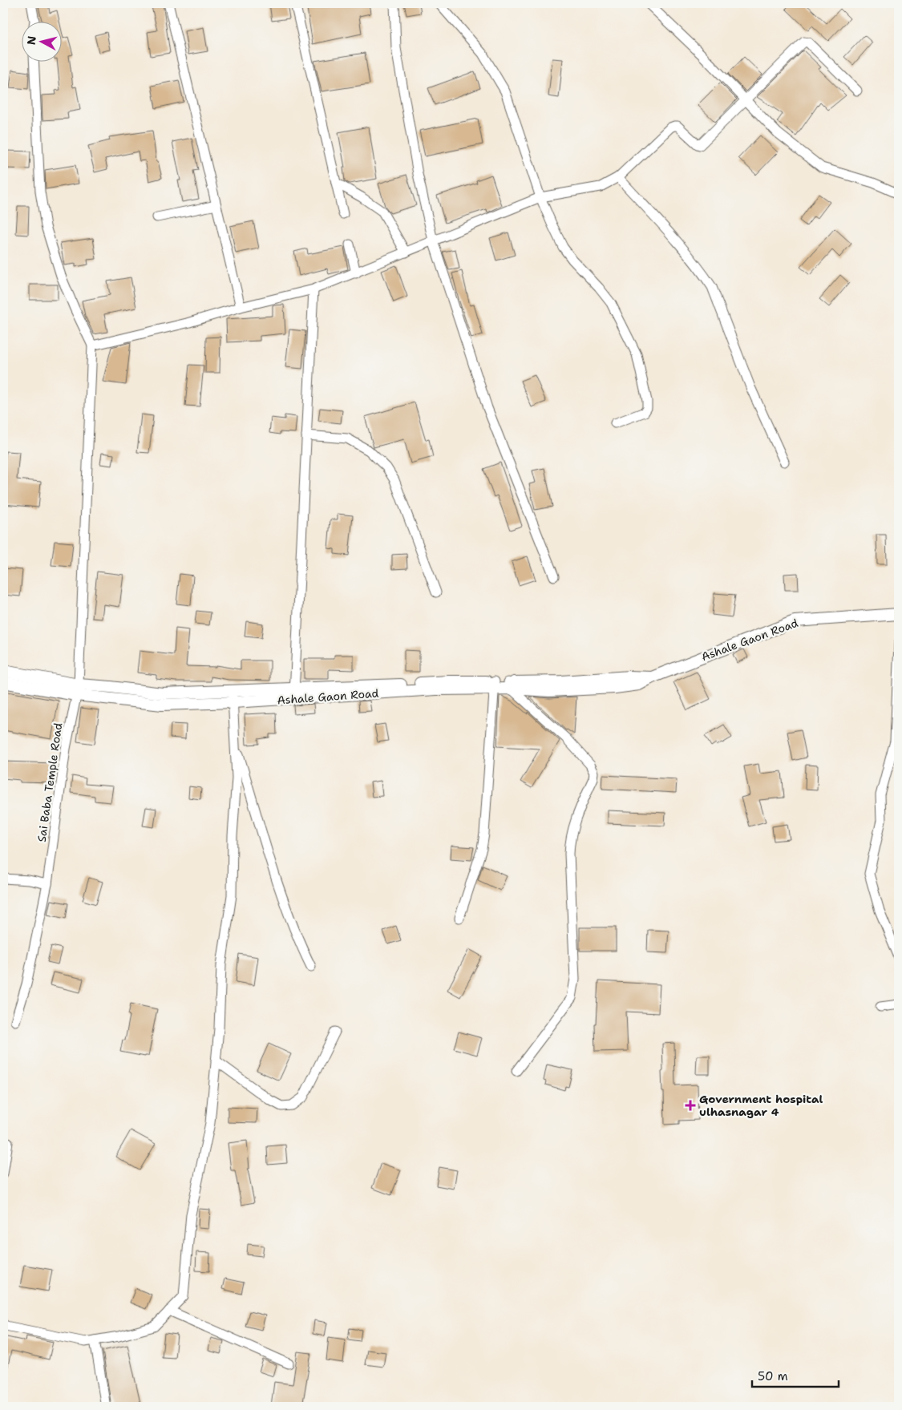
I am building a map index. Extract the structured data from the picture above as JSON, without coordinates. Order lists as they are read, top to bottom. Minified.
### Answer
{"streets":{"street":["Ashale Gaon Road","Sai Baba Temple Road"]},"crossings":[["Ashale Gaon Road","Sai Baba Temple Road"]],"places":{"health":["Government hospital ulhasnagar 4"]},"scale_bar":"50 m","north":"left"}
